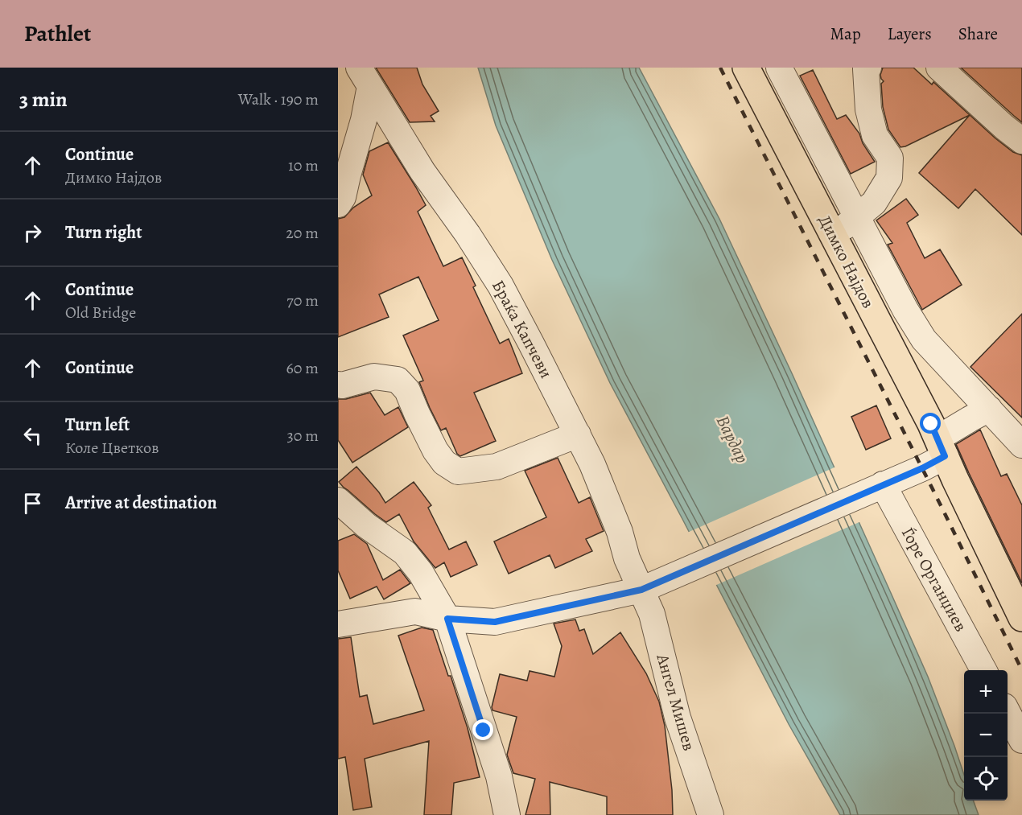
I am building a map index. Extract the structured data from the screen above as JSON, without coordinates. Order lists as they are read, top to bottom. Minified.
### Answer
{"streets":{"main road":["Димко Најдов"],"street":["Браќа Капчеви","Ѓоре Органџиев","Ангел Мишев"]},"crossings":[["Браќа Капчеви","Ангел Мишев"]],"water":["Вардар"],"page":{"header":"Pathlet","nav":["Map","Layers","Share"],"heading":["3 min","Walk · 190 m"],"list":[["Continue","Димко Најдов","10 m"],["Turn right","20 m"],["Continue","Old Bridge","70 m"],["Continue","60 m"],["Turn left","Коле Цветков","30 m"],"Arrive at destination"],"map_buttons":["+","−"]}}
